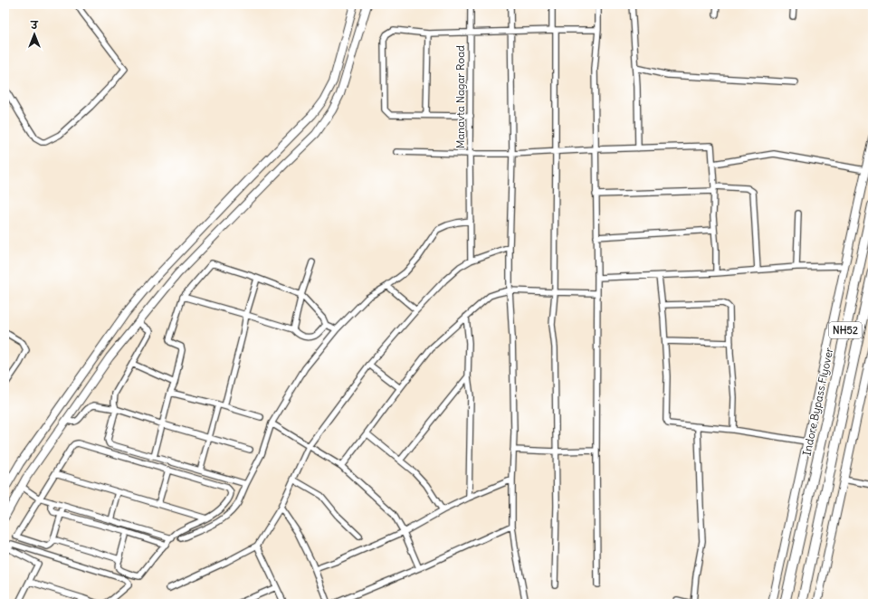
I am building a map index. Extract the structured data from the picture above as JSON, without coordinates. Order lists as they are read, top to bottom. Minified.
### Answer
{"streets":{"highway":["NH52","Indore Bypass Flyover"],"street":["Manavta Nagar Road"]},"north":"top"}
